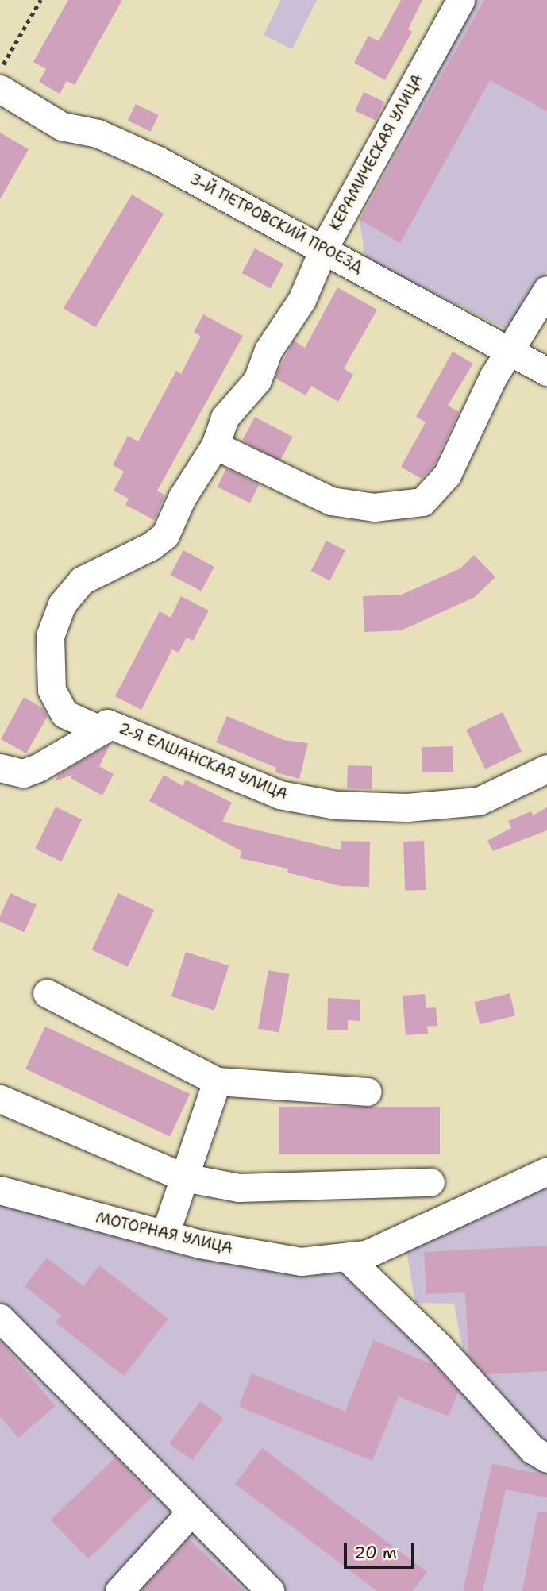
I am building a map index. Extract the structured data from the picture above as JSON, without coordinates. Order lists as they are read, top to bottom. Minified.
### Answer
{"streets":{"street":["КЕРАМИЧЕСКАЯ УЛИЦА","3-Й ПЕТРОВСКИЙ ПРОЕЗД","2-Я ЕЛШАНСКАЯ УЛИЦА","МОТОРНАЯ УЛИЦА"]},"crossings":[["КЕРАМИЧЕСКАЯ УЛИЦА","3-Й ПЕТРОВСКИЙ ПРОЕЗД"],["КЕРАМИЧЕСКАЯ УЛИЦА","2-Я ЕЛШАНСКАЯ УЛИЦА"]],"scale_bar":"20 m"}
